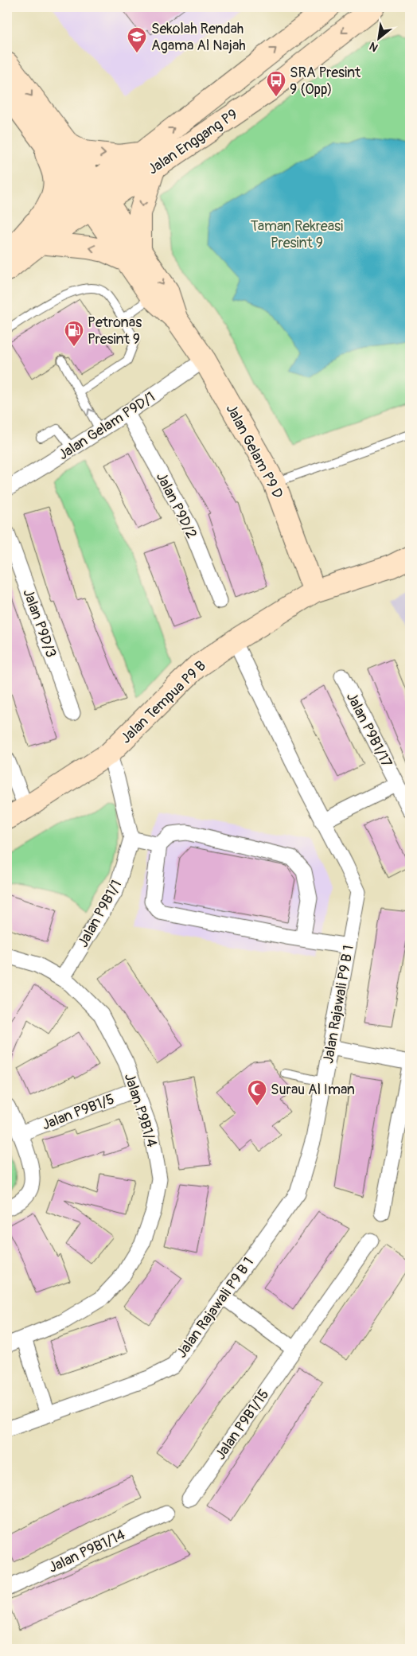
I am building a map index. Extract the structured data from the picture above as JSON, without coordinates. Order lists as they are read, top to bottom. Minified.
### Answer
{"streets":{"street":["Jalan Enggang P9","Jalan Gelam P9D/1","Jalan Gelam P9 D","Jalan P9D/2","Jalan P9D/3","Jalan Tempua P9 B","Jalan P9B1/17","Jalan P9B1/1","Jalan Rajawali P9 B 1","Jalan P9B1/4","Jalan P9B1/5","Jalan P9B1/15","Jalan P9B1/14"]},"crossings":[["Jalan Enggang P9","Jalan Gelam P9 D"],["Jalan Gelam P9D/1","Jalan Gelam P9 D"],["Jalan Gelam P9D/1","Jalan P9D/2"],["Jalan Gelam P9 D","Jalan Tempua P9 B"],["Jalan Tempua P9 B","Jalan P9B1/1"],["Jalan Tempua P9 B","Jalan Rajawali P9 B 1"],["Jalan P9B1/17","Jalan Rajawali P9 B 1"],["Jalan P9B1/1","Jalan P9B1/4"],["Jalan P9B1/4","Jalan P9B1/5"]],"parks":["Taman Rekreasi Presint 9"],"places":{"school or university":["Sekolah Rendah Agama Al Najah"],"bus stop":["SRA Presint 9 (Opp)"],"fuel station":["Petronas Presint 9"],"mosque":["Surau Al Iman"]},"north":"bottom left"}
